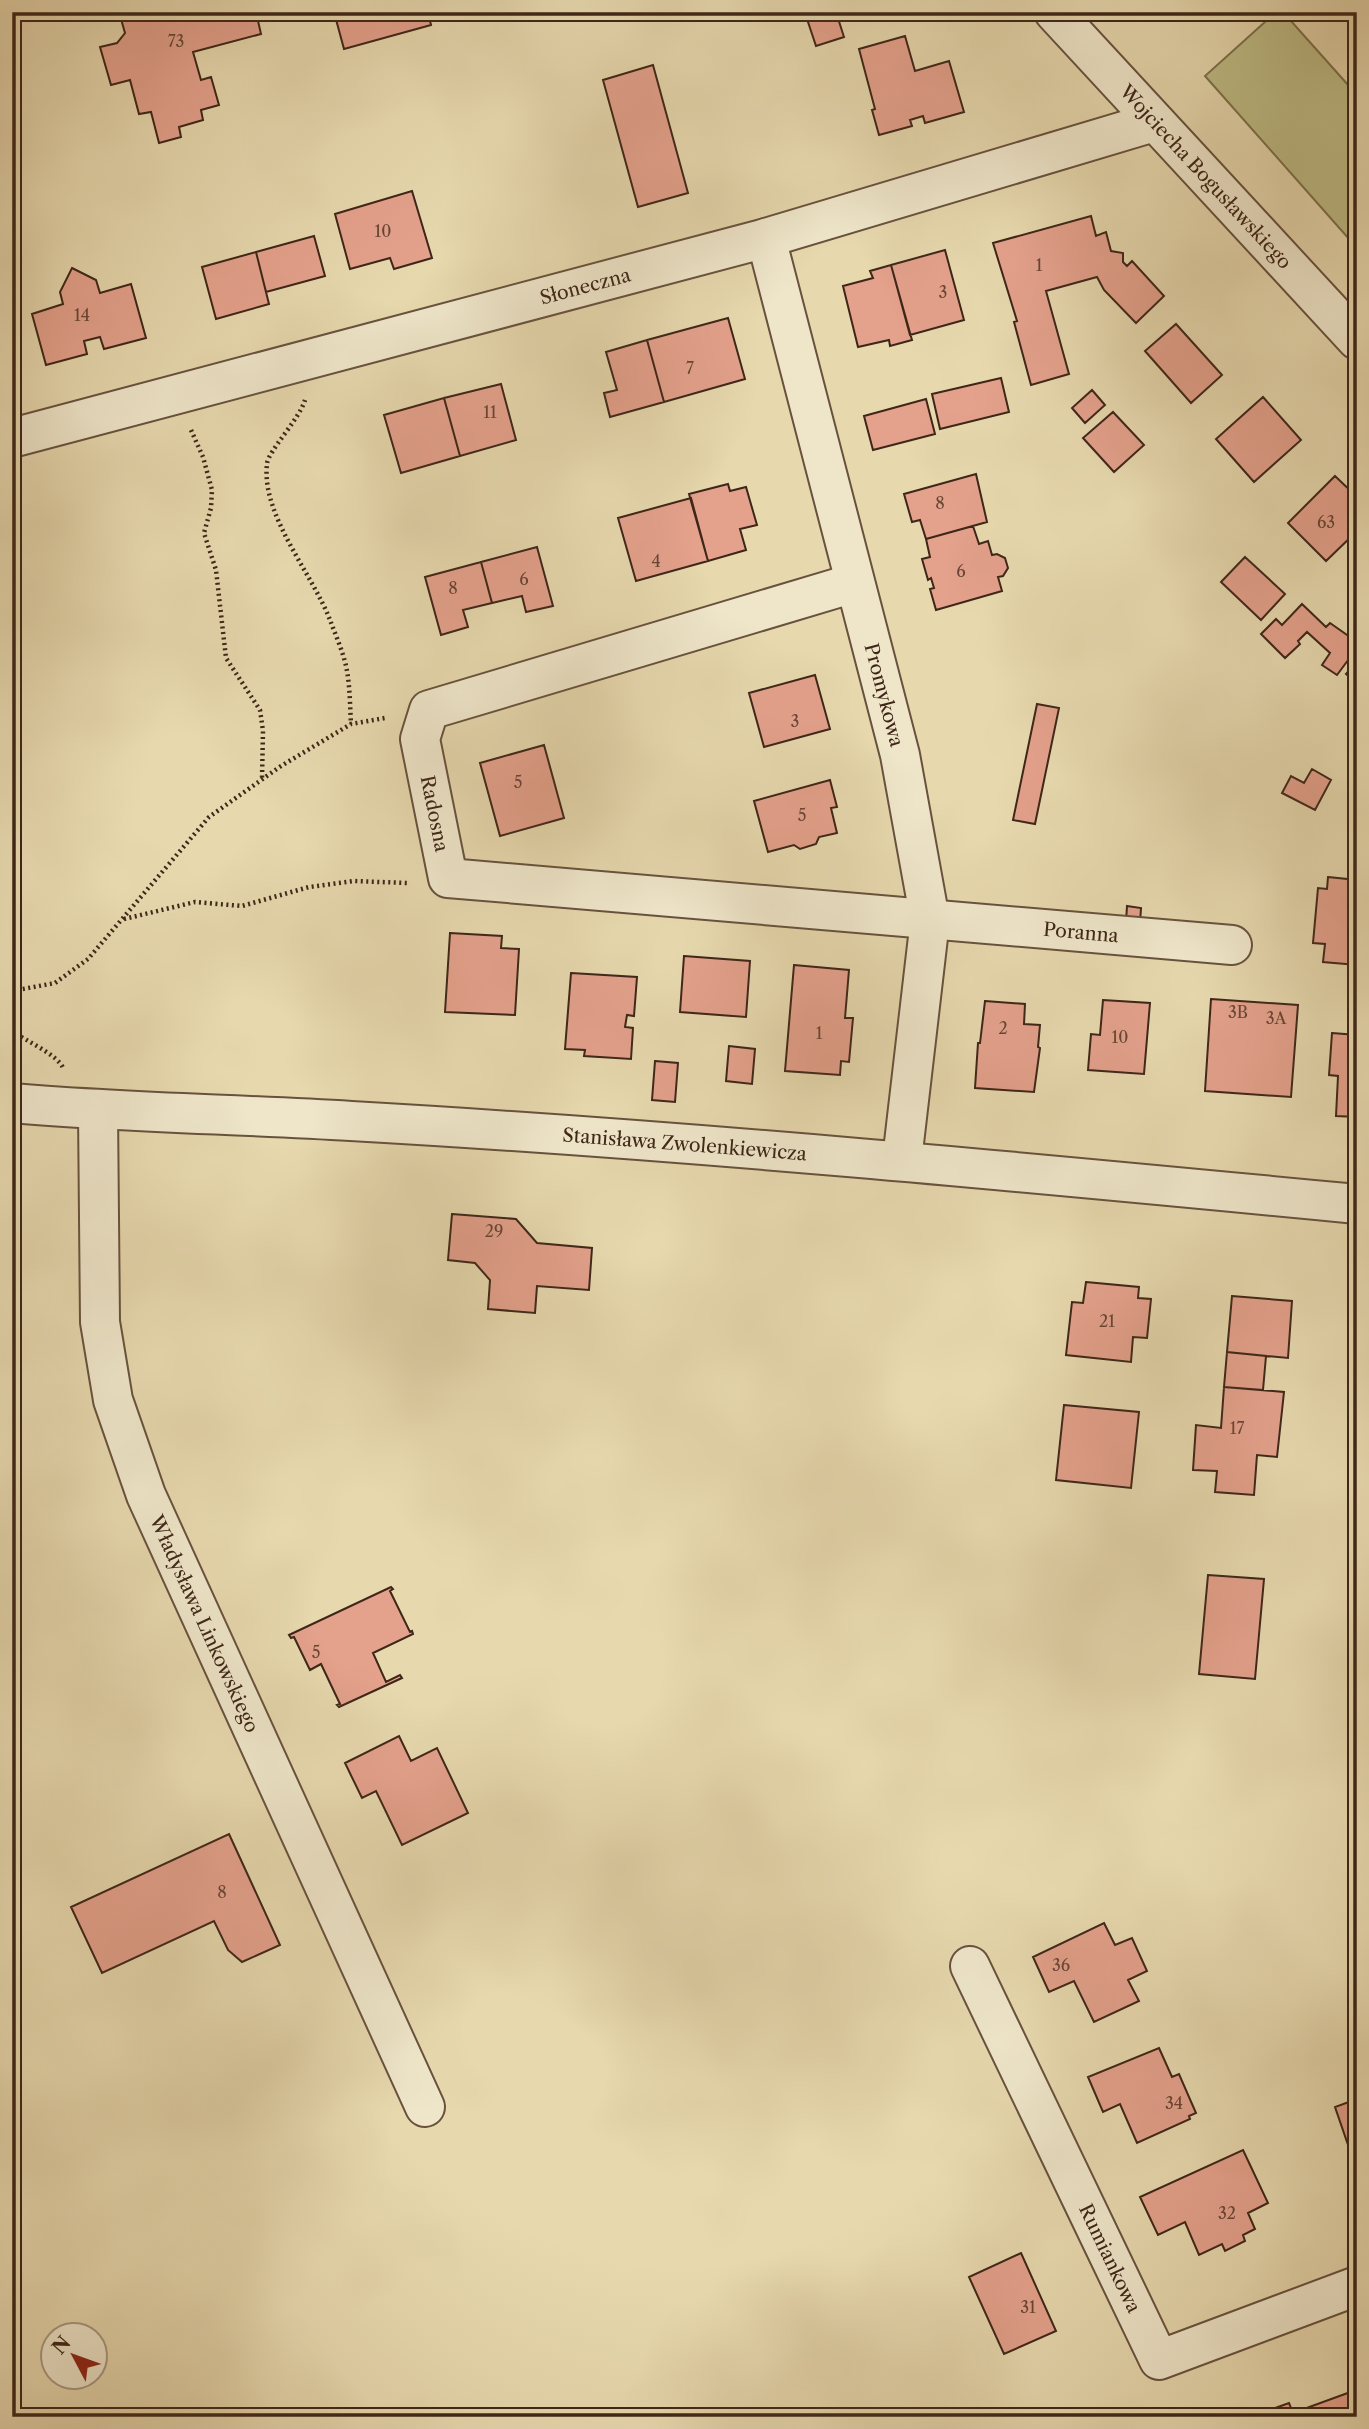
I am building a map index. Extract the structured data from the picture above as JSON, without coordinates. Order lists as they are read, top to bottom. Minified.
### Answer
{"streets":{"street":["Wojciecha Bogusławskiego","Słoneczna","Promykowa","Radosna","Poranna","Stanisława Zwolenkiewicza","Władysława Linkowskiego","Rumiankowa"]},"crossings":[["Wojciecha Bogusławskiego","Słoneczna"],["Słoneczna","Promykowa"],["Promykowa","Radosna"],["Promykowa","Poranna"],["Promykowa","Stanisława Zwolenkiewicza"],["Radosna","Poranna"],["Stanisława Zwolenkiewicza","Władysława Linkowskiego"]],"house_numbers":["73","10","1","3","14","7","11","8","63","4","6","6","8","3","5","5","3B","3A","2","1","10","29","21","17","5","8","36","34","32","31"],"north":"top left"}
